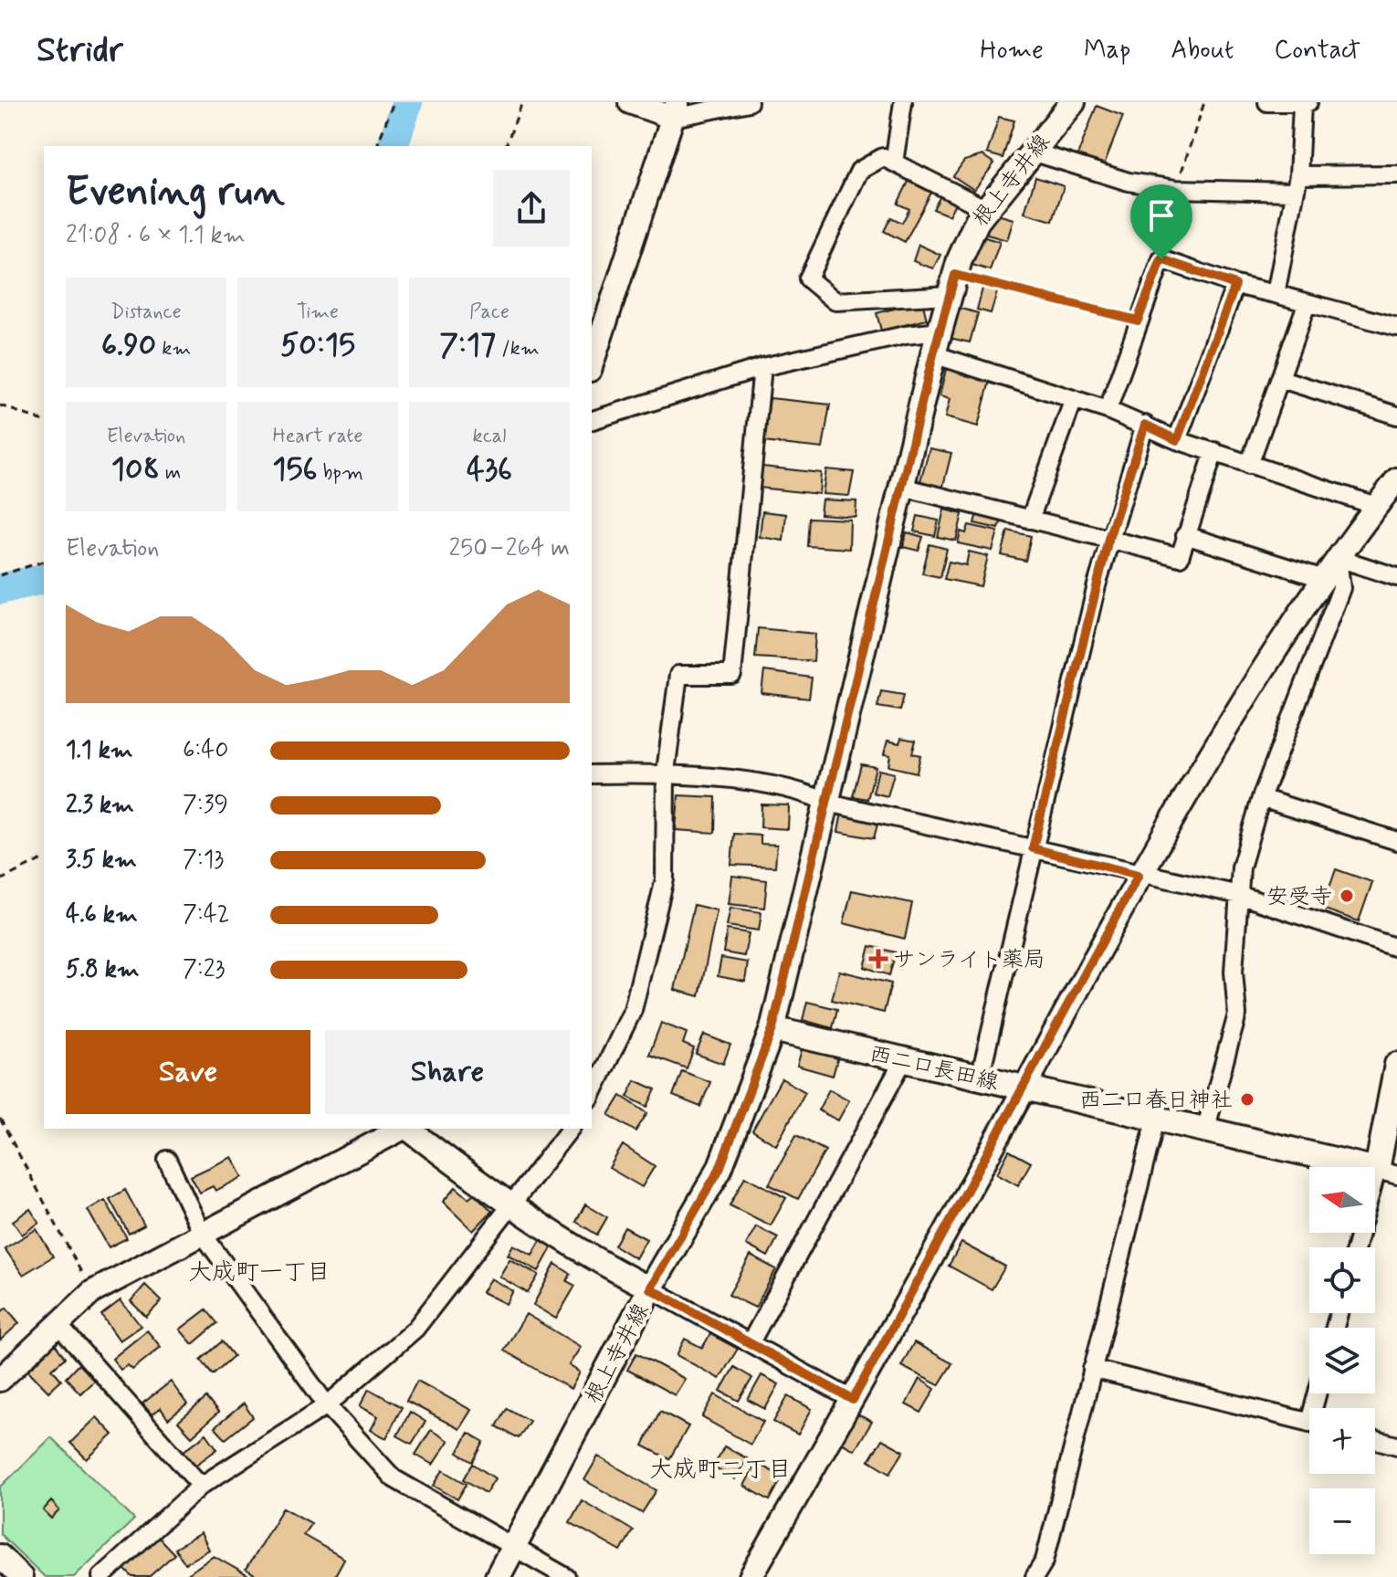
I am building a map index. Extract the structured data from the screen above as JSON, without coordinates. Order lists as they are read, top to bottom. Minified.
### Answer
{"streets":{"main road":["根上寺井線","西二口長田線"]},"crossings":[["根上寺井線","西二口長田線"]],"districts":["大成町一丁目","大成町二丁目"],"places":{"other":["安受寺","西二口春日神社"],"health":["サンライト薬局"]},"north":"left","page":{"header":"Stridr","nav":["Home","Map","About","Contact"],"heading":["Evening run","21:08 · 6 × 1.1 km"],"stats":[["Distance","6.90 km"],["Time","50:15"],["Pace","7:17 /km"],["Elevation","108 m"],["Heart rate","156 bpm"],["kcal","436"]],"chart":["Elevation","250–264 m"],"list":[{"name":"1.1 km","note":"6:40"},{"name":"2.3 km","note":"7:39"},{"name":"3.5 km","note":"7:13"},{"name":"4.6 km","note":"7:42"},{"name":"5.8 km","note":"7:23"}],"buttons":["Save","Share"],"map_buttons":["+","−"]}}
